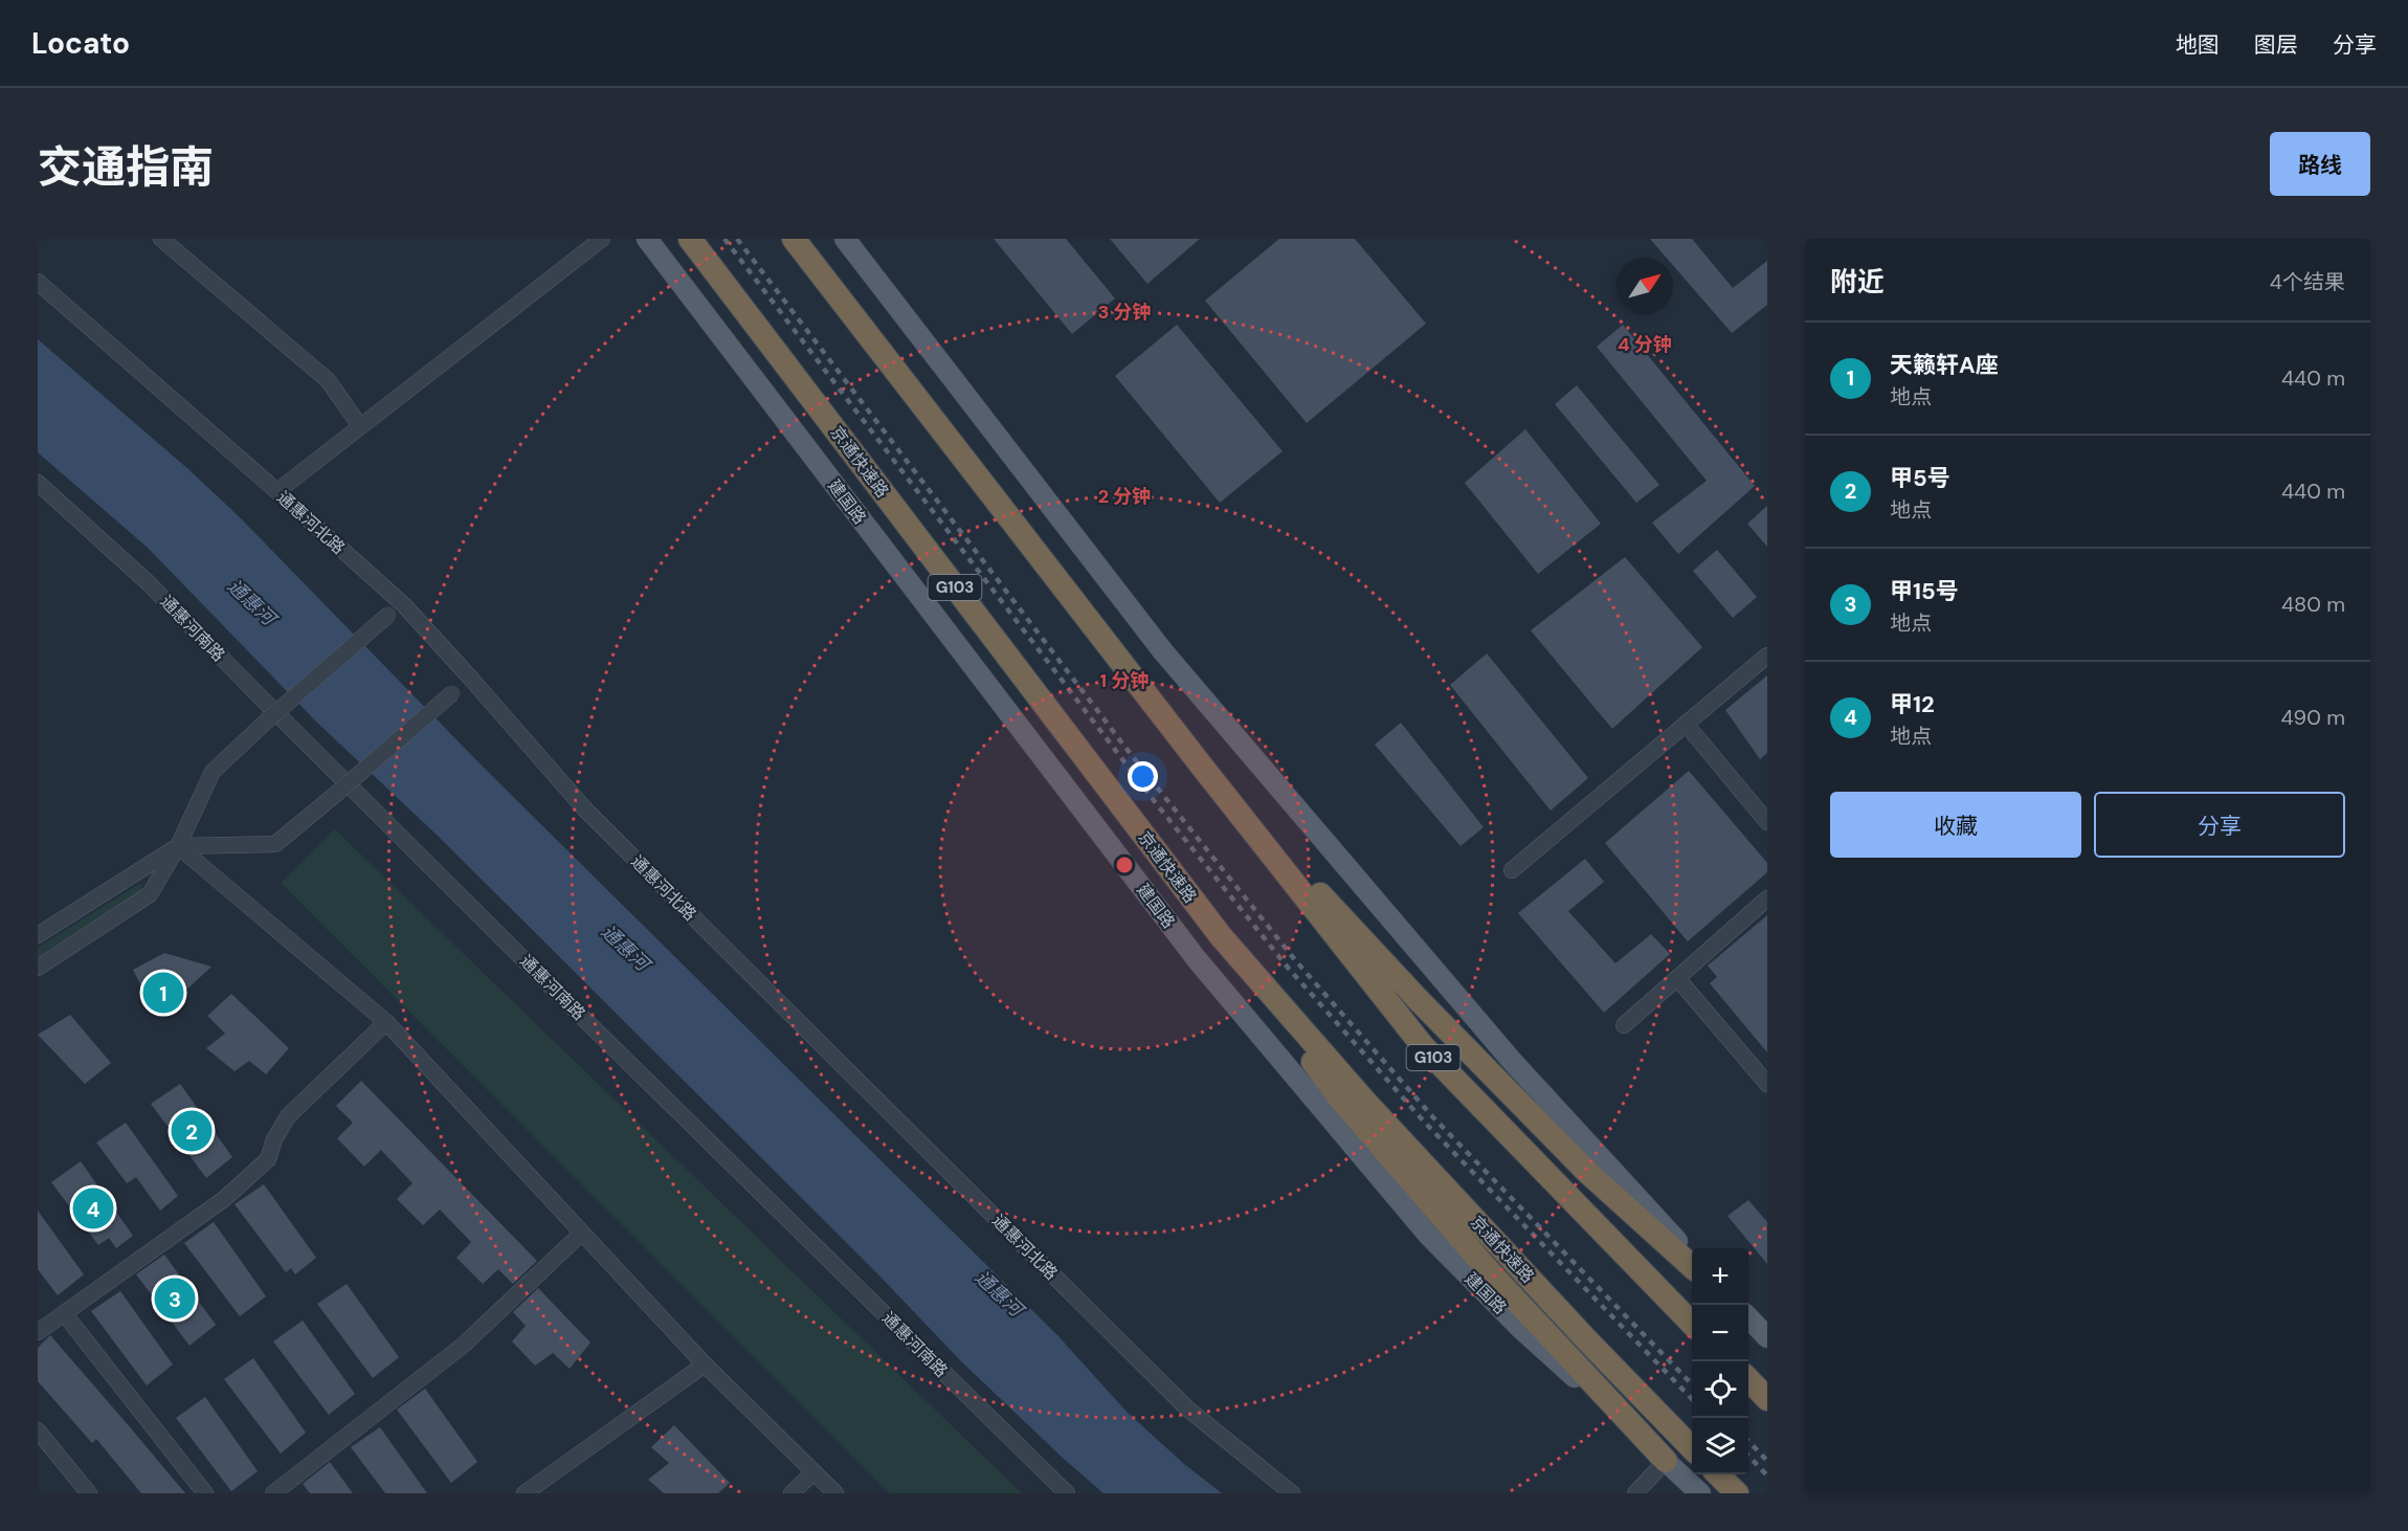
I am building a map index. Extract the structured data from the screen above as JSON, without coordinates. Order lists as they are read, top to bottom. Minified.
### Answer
{"streets":{"highway":["京通快速路","G103"],"main road":["建国路"],"street":["通惠河北路","通惠河南路"]},"water":["通惠河"],"north":"top right","page":{"header":"Locato","nav":["地图","图层","分享"],"title":"交通指南","buttons":["路线",["收藏","分享"]],"heading":["附近","4个结果"],"list":[{"mark":"1","name":"天籁轩A座","note":"地点","value":"440 m"},{"mark":"2","name":"甲5号","note":"地点","value":"440 m"},{"mark":"3","name":"甲15号","note":"地点","value":"480 m"},{"mark":"4","name":"甲12","note":"地点","value":"490 m"}],"pins":["1","2","4","3"],"map_buttons":["+","−"]},"rings":["3 分钟","4 分钟","2 分钟","1 分钟"]}
